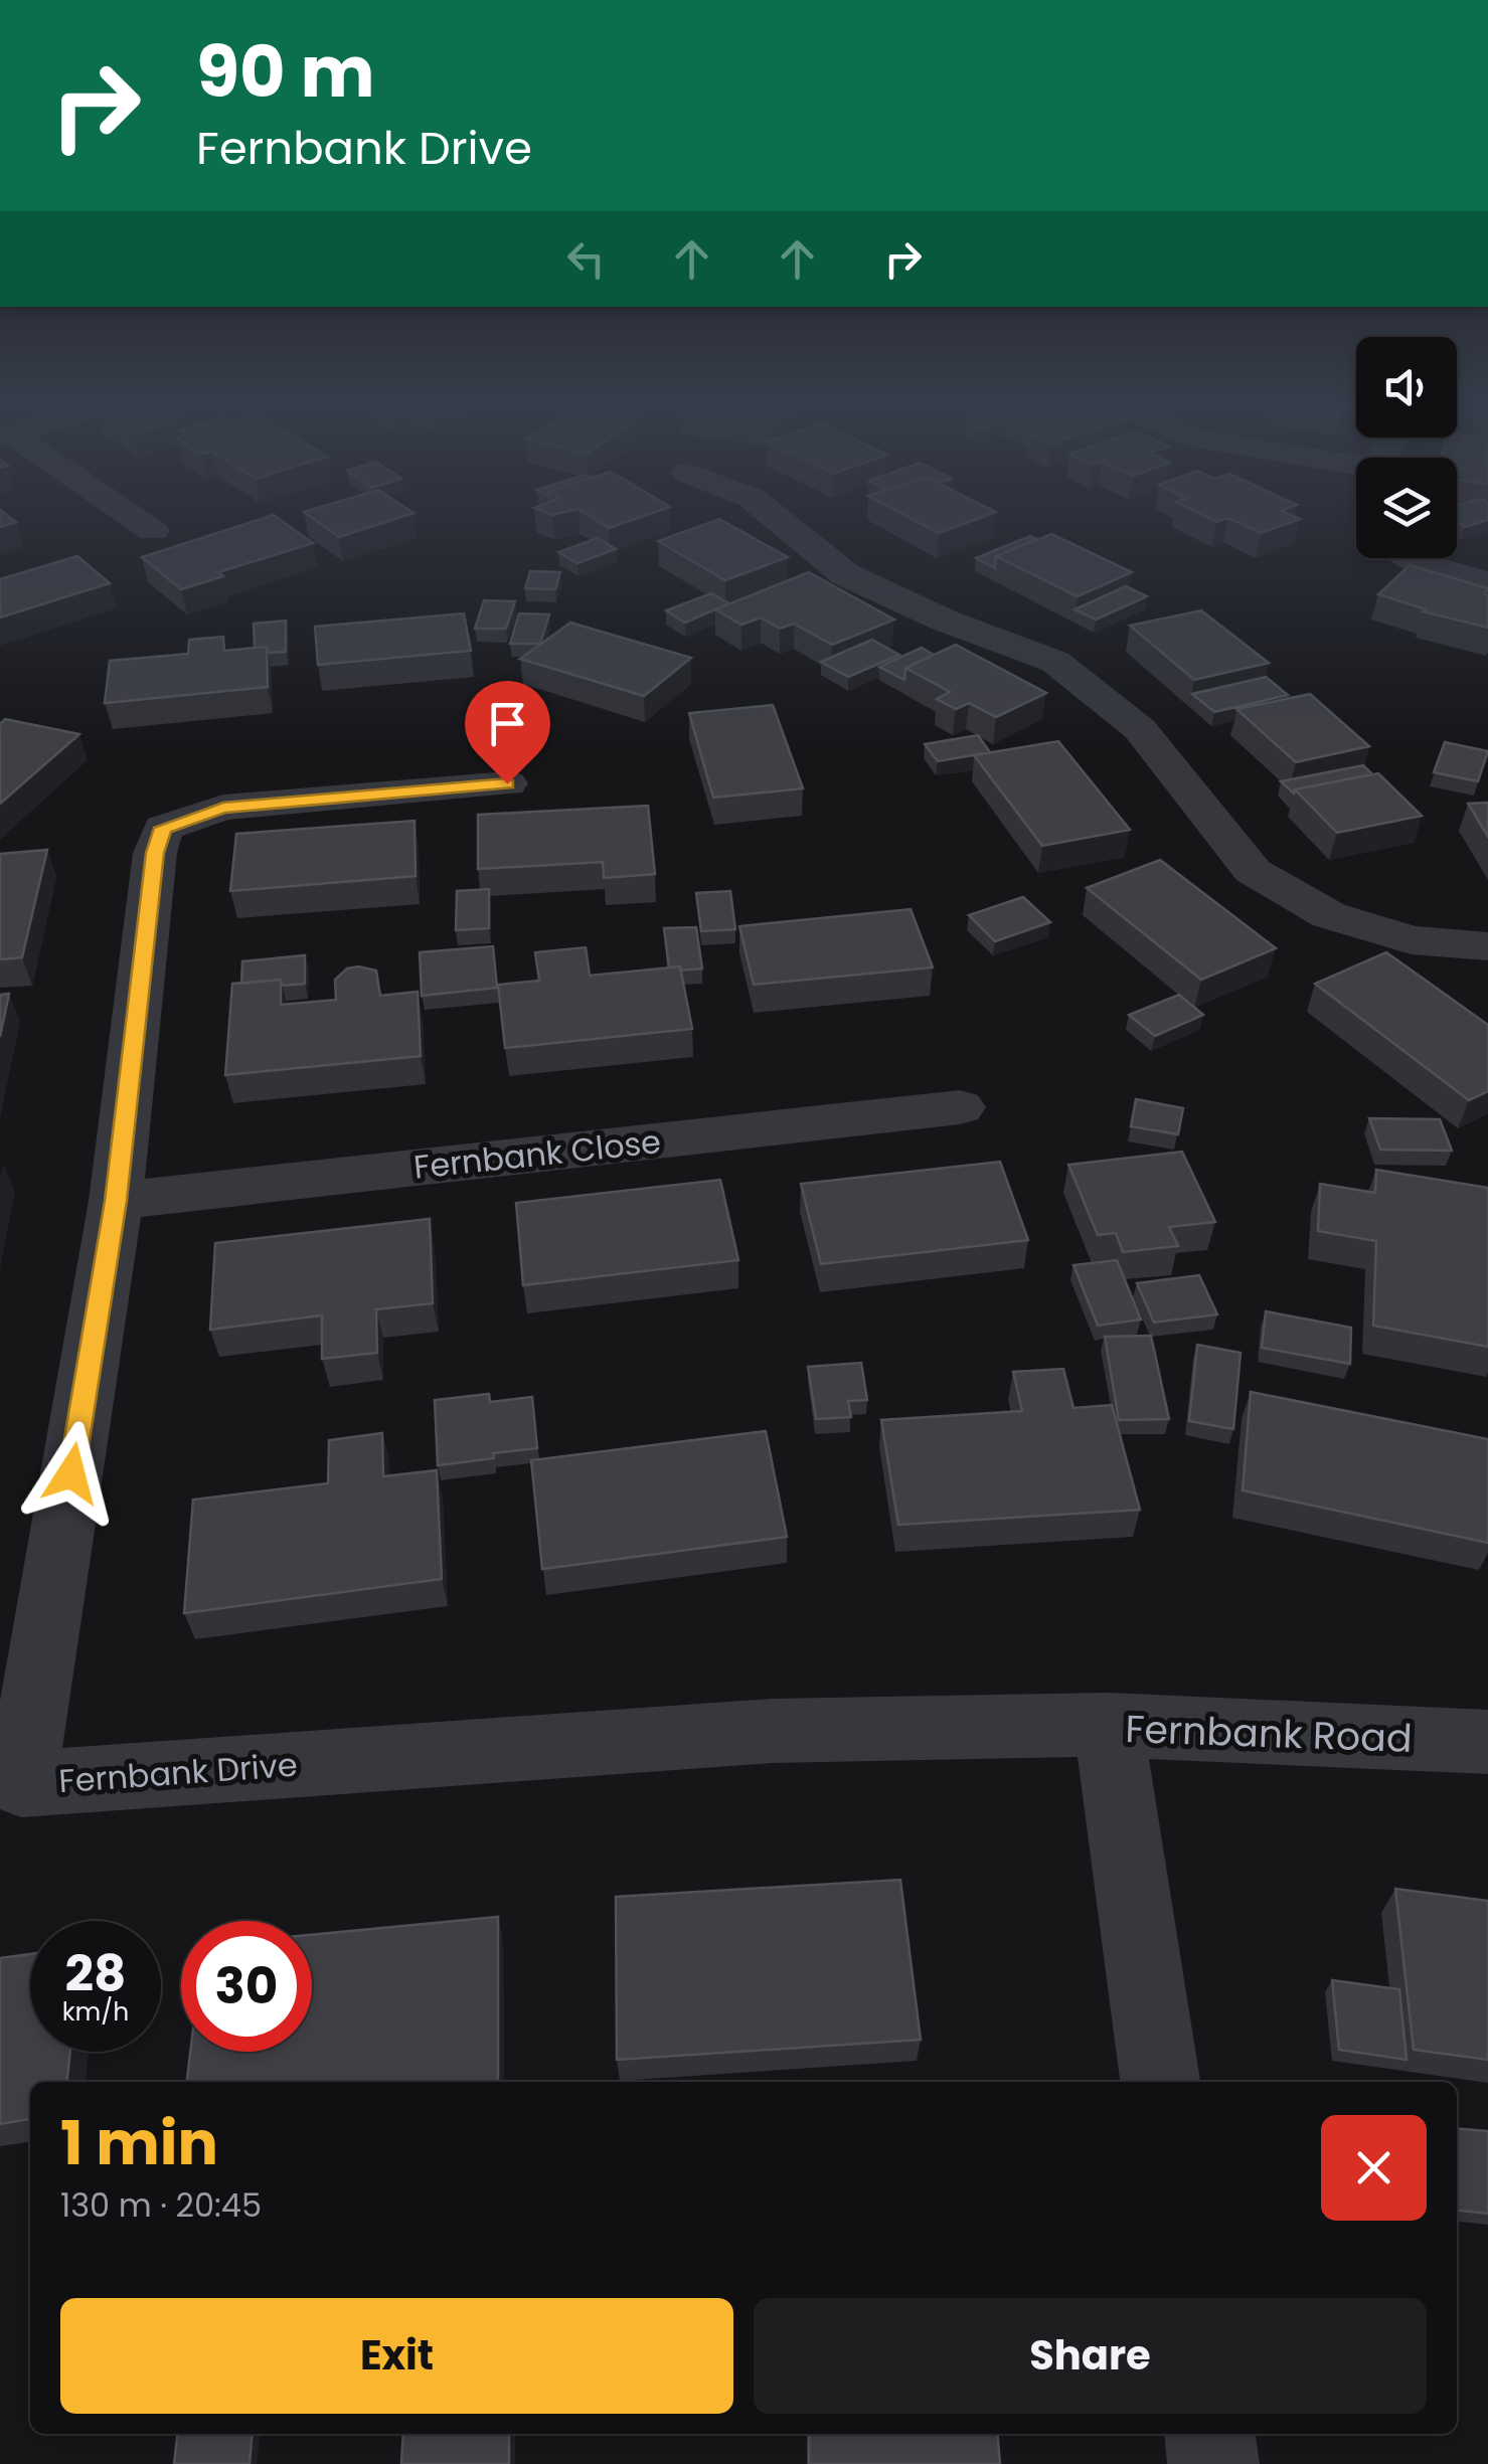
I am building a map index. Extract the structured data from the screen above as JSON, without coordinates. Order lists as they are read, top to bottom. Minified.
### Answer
{"streets":{"street":["Fernbank Close","Fernbank Road","Fernbank Drive"]},"crossings":[["Fernbank Close","Fernbank Drive"],["Fernbank Road","Fernbank Drive"]],"page":{"turn":["90 m","Fernbank Drive"],"speed":"28 km/h","limit":"30","heading":["1 min","130 m · 20:45"],"buttons":["Exit","Share"]}}
